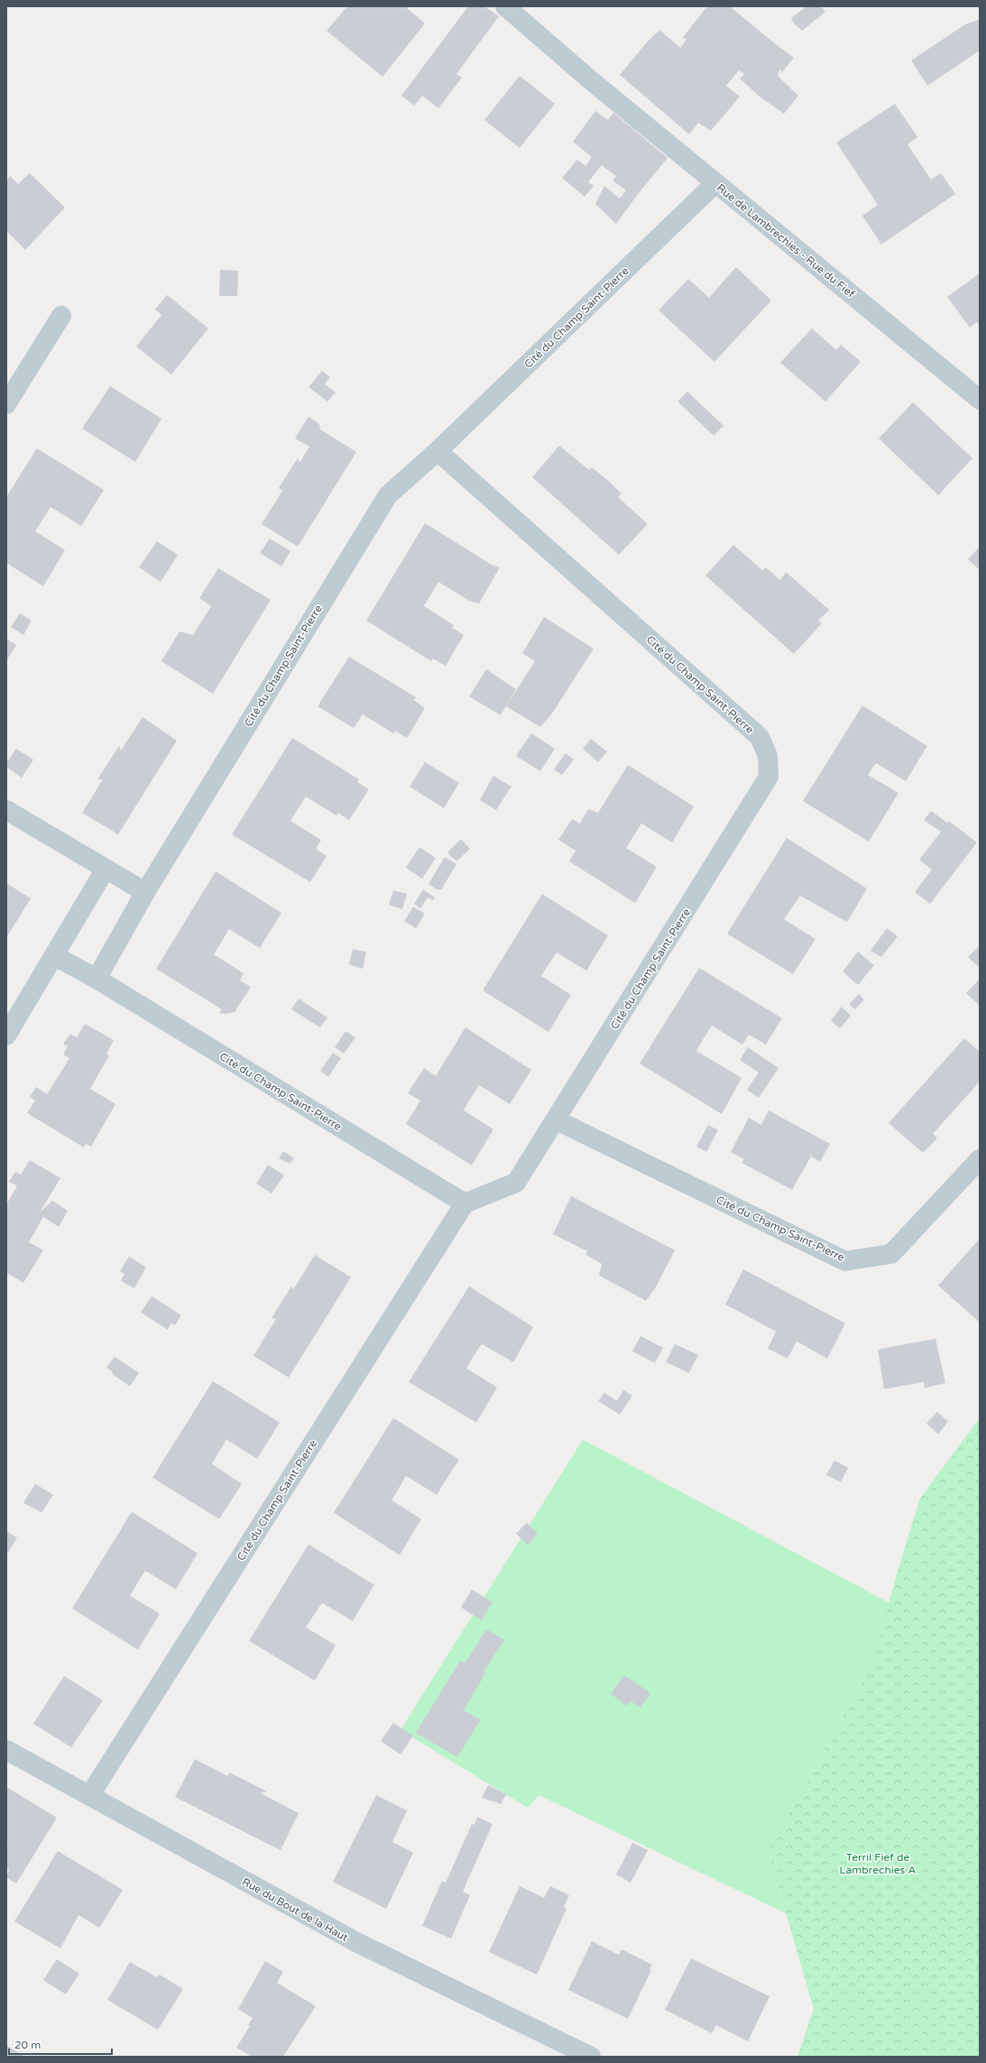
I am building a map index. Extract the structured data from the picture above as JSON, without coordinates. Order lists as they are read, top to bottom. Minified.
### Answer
{"streets":{"street":["Rue de Lambrechies - Rue du Fief","Cité du Champ Saint-Pierre","Rue du Bout de la Haut"]},"crossings":[["Rue de Lambrechies - Rue du Fief","Cité du Champ Saint-Pierre"],["Cité du Champ Saint-Pierre","Rue du Bout de la Haut"]],"parks":["Terril Fief de Lambrechies A"],"scale_bar":"20 m"}
